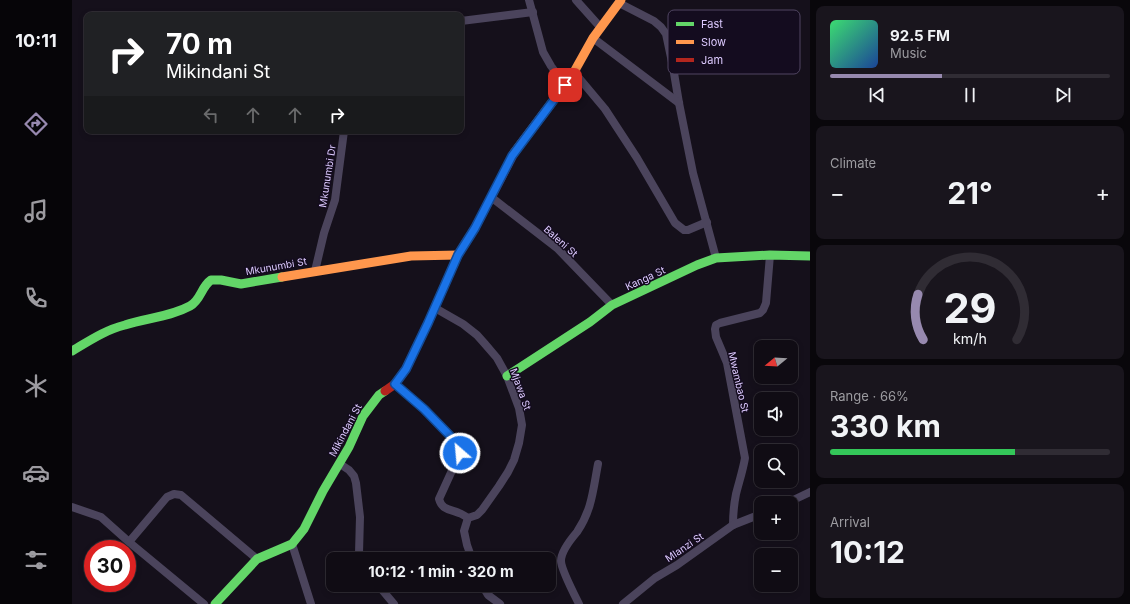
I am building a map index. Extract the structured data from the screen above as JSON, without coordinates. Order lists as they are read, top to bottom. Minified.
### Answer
{"streets":{"street":["Mkunumbi Dr","Baleni St","Mkunumbi St","Kanga St","Mwambao St","Mjawa St","Mikindani St","Mlanzi St"]},"crossings":[["Mkunumbi Dr","Mkunumbi St"],["Baleni St","Kanga St"],["Baleni St","Mikindani St"],["Mkunumbi St","Mikindani St"],["Kanga St","Mwambao St"],["Kanga St","Mjawa St"],["Mwambao St","Mlanzi St"],["Mjawa St","Mikindani St"]],"legend":["Fast","Slow","Jam"],"north":"left","page":{"tabs":"10:11","turn":["70 m","Mikindani St"],"song":["92.5 FM","Music"],"tile":["Climate",["Range · 66%","330 km"],["Arrival","10:12"]],"heat":["−","21°","+"],"map_buttons":["+","−"],"limit":"30","trip":"10:12 · 1 min · 320 m","gauge":["29","km/h"]}}
